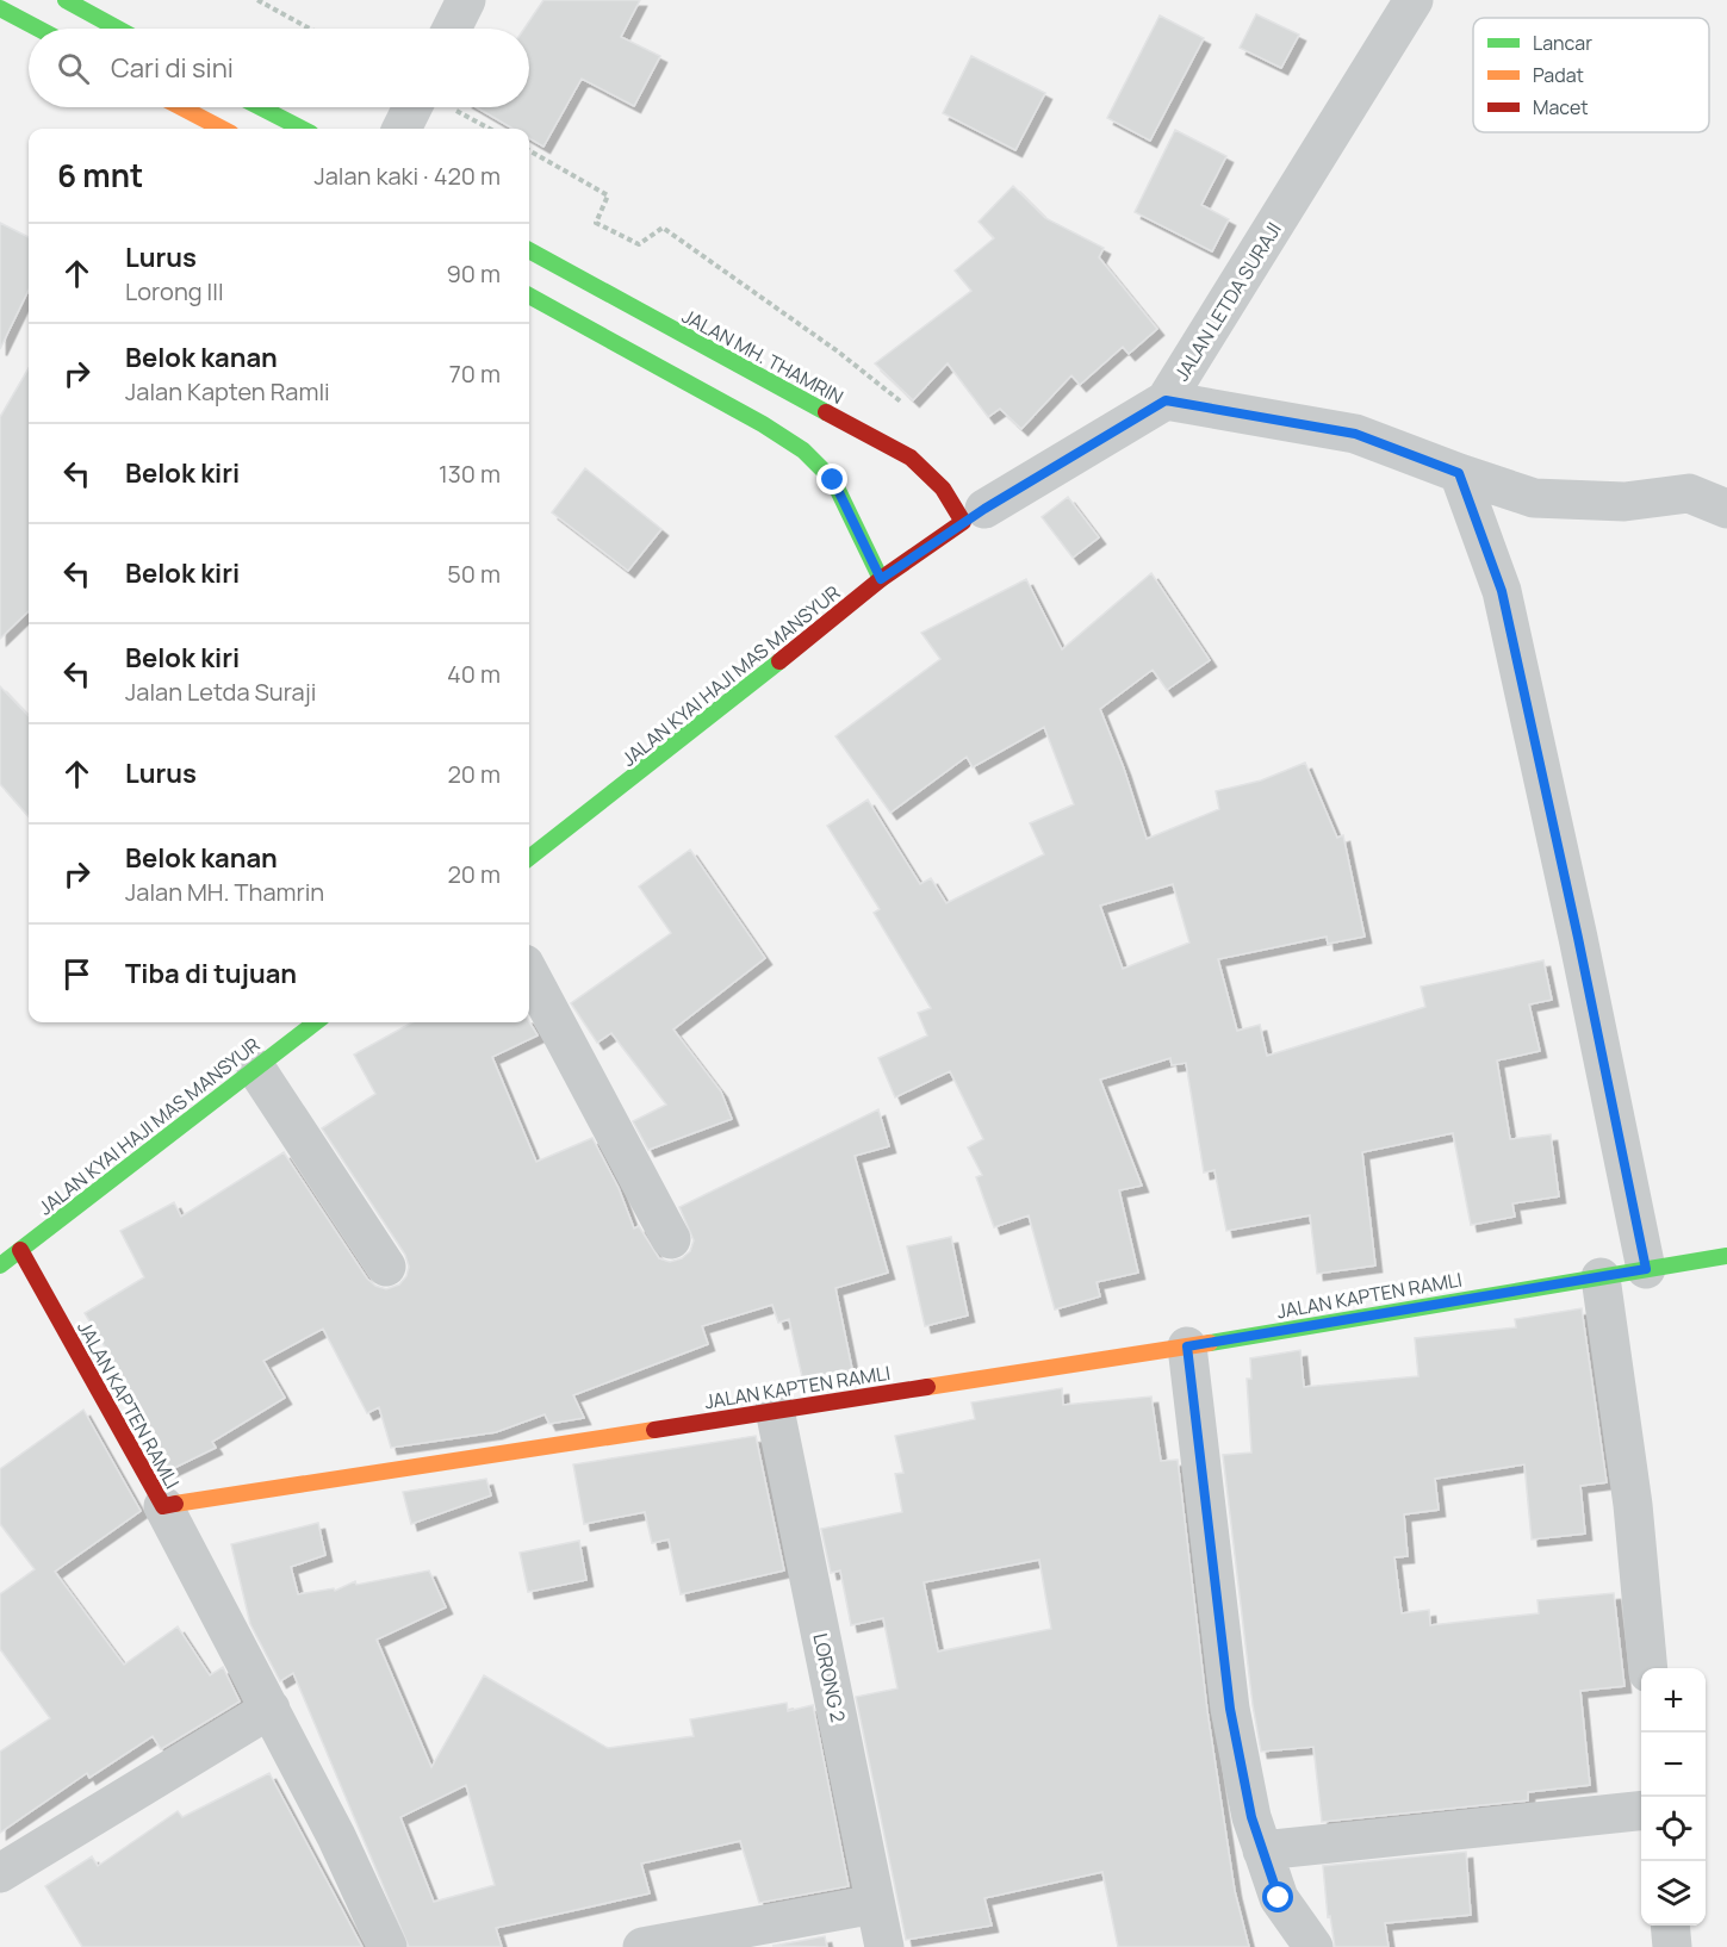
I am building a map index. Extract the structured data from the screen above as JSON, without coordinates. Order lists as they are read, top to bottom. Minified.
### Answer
{"streets":{"main road":["JALAN MH. THAMRIN","JALAN KYAI HAJI MAS MANSYUR","JALAN KAPTEN RAMLI"],"street":["JALAN LETDA SURAJI","LORONG 2"]},"crossings":[["JALAN LETDA SURAJI","JALAN MH. THAMRIN"],["JALAN LETDA SURAJI","JALAN KYAI HAJI MAS MANSYUR"],["JALAN MH. THAMRIN","JALAN KYAI HAJI MAS MANSYUR"],["JALAN KYAI HAJI MAS MANSYUR","JALAN KAPTEN RAMLI"],["JALAN KAPTEN RAMLI","LORONG 2"]],"legend":["Lancar","Padat","Macet"],"page":{"search":"Cari di sini","heading":["6 mnt","Jalan kaki · 420 m"],"list":[["Lurus","Lorong III","90 m"],["Belok kanan","Jalan Kapten Ramli","70 m"],["Belok kiri","130 m"],["Belok kiri","50 m"],["Belok kiri","Jalan Letda Suraji","40 m"],["Lurus","20 m"],["Belok kanan","Jalan MH. Thamrin","20 m"],"Tiba di tujuan"],"map_buttons":["+","−"]}}
